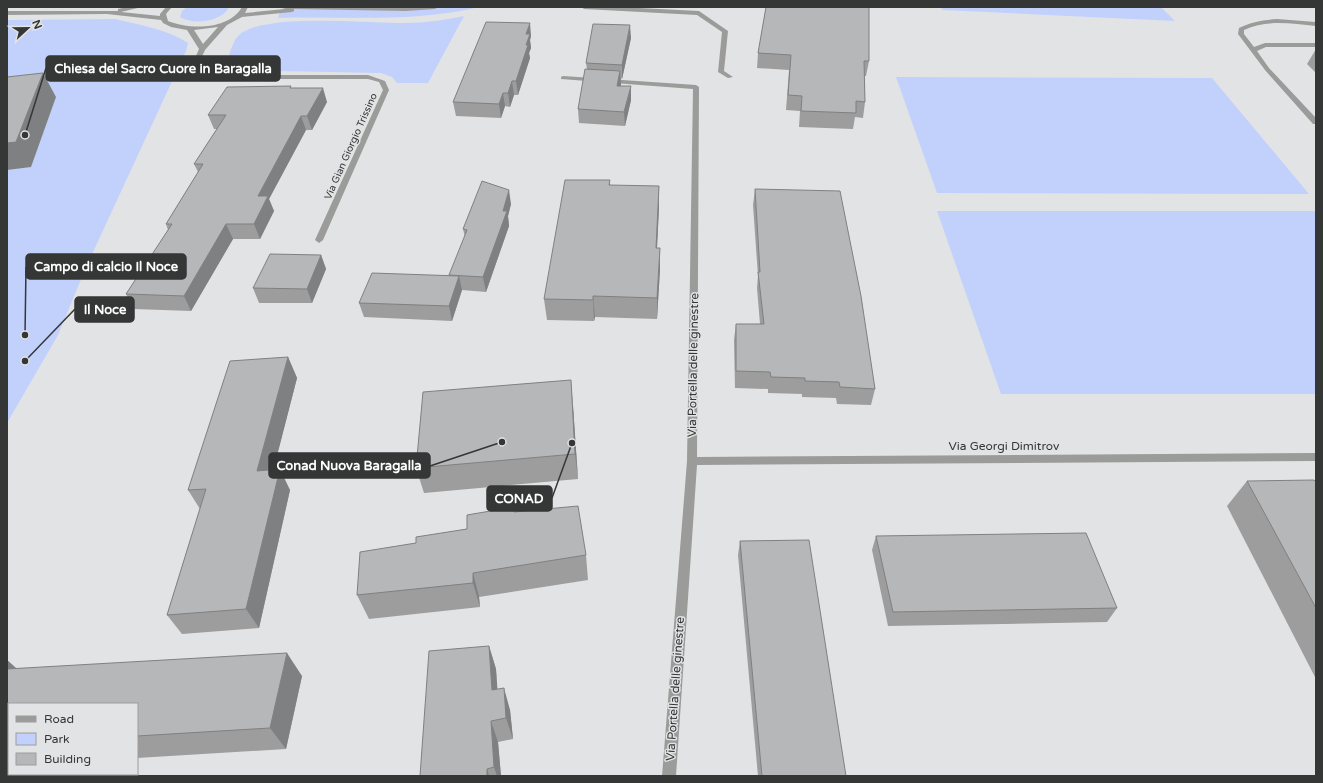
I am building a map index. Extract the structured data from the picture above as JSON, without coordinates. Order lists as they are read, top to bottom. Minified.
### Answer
{"streets":{"street":["Via Gian Giorgio Trissino","Via Portella delle ginestre","Via Georgi Dimitrov"]},"crossings":[["Via Portella delle ginestre","Via Georgi Dimitrov"]],"places":["Chiesa del Sacro Cuore in Baragalla","Campo di calcio Il Noce","Il Noce","Conad Nuova Baragalla","CONAD"],"legend":["Road","Park","Building"],"north":"right"}
